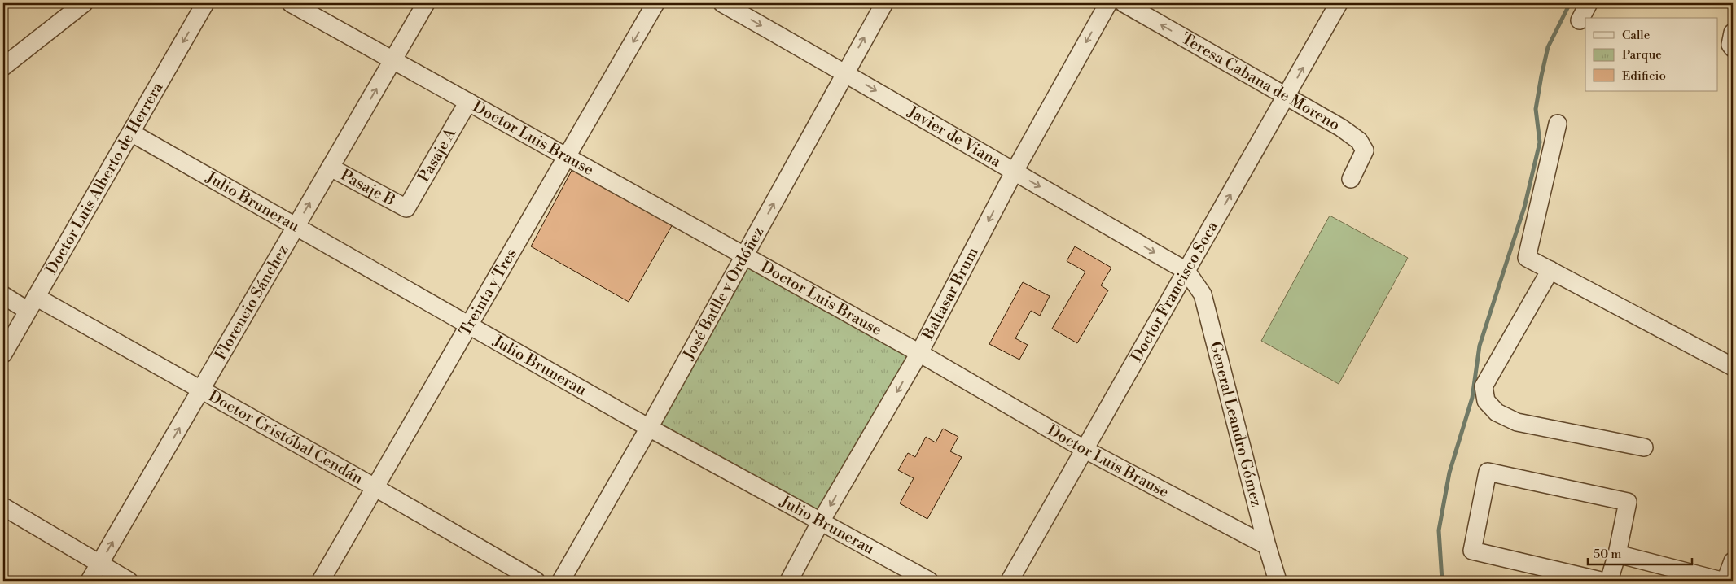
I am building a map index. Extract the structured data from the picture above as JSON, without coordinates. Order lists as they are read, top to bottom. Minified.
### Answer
{"streets":{"street":["Teresa Cabana de Moreno","Doctor Luis Brause","Javier de Viana","Pasaje A","Doctor Luis Alberto de Herrera","Pasaje B","Julio Brunerau","Treinta y Tres","Doctor Francisco Soca","José Batlle y Ordóñez","Baltasar Brum","Florencio Sánchez","General Leandro Gómez","Doctor Cristóbal Cendán"]},"crossings":[["Teresa Cabana de Moreno","Doctor Francisco Soca"],["Doctor Luis Brause","Pasaje A"],["Doctor Luis Brause","Treinta y Tres"],["Doctor Luis Brause","Doctor Francisco Soca"],["Doctor Luis Brause","José Batlle y Ordóñez"],["Doctor Luis Brause","Baltasar Brum"],["Doctor Luis Brause","Florencio Sánchez"],["Doctor Luis Brause","General Leandro Gómez"],["Javier de Viana","Doctor Francisco Soca"],["Javier de Viana","José Batlle y Ordóñez"],["Javier de Viana","Baltasar Brum"],["Javier de Viana","General Leandro Gómez"],["Pasaje A","Pasaje B"],["Doctor Luis Alberto de Herrera","Julio Brunerau"],["Doctor Luis Alberto de Herrera","Doctor Cristóbal Cendán"],["Pasaje B","Florencio Sánchez"],["Julio Brunerau","Treinta y Tres"],["Julio Brunerau","José Batlle y Ordóñez"],["Julio Brunerau","Baltasar Brum"],["Julio Brunerau","Florencio Sánchez"],["Treinta y Tres","Doctor Cristóbal Cendán"],["Doctor Francisco Soca","General Leandro Gómez"],["Florencio Sánchez","Doctor Cristóbal Cendán"]],"one_way":["Teresa Cabana de Moreno","Javier de Viana","Doctor Francisco Soca","José Batlle y Ordóñez","Baltasar Brum","Florencio Sánchez"],"legend":["Calle","Parque","Edificio"],"scale_bar":"50 m"}
